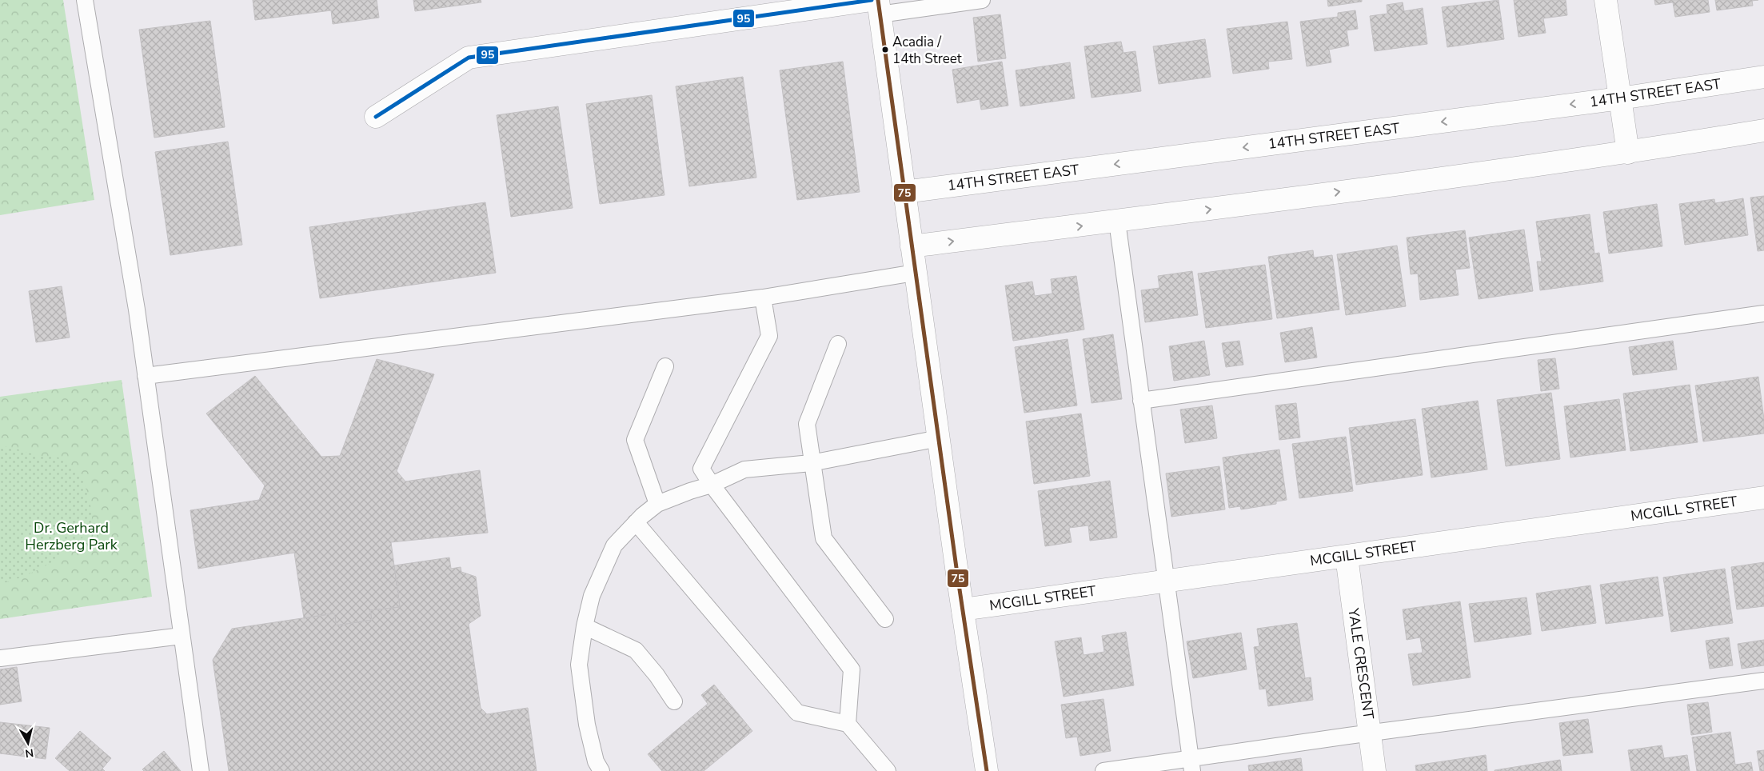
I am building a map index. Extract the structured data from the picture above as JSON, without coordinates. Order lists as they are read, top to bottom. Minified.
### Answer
{"streets":{"street":["14TH STREET EAST","MCGILL STREET","YALE CRESCENT"]},"crossings":[["MCGILL STREET","YALE CRESCENT"]],"parks":["Dr. Gerhard Herzberg Park"],"places":["Acadia / 14th Street"],"lines":["transit line 75","transit line 95"],"north":"bottom"}
